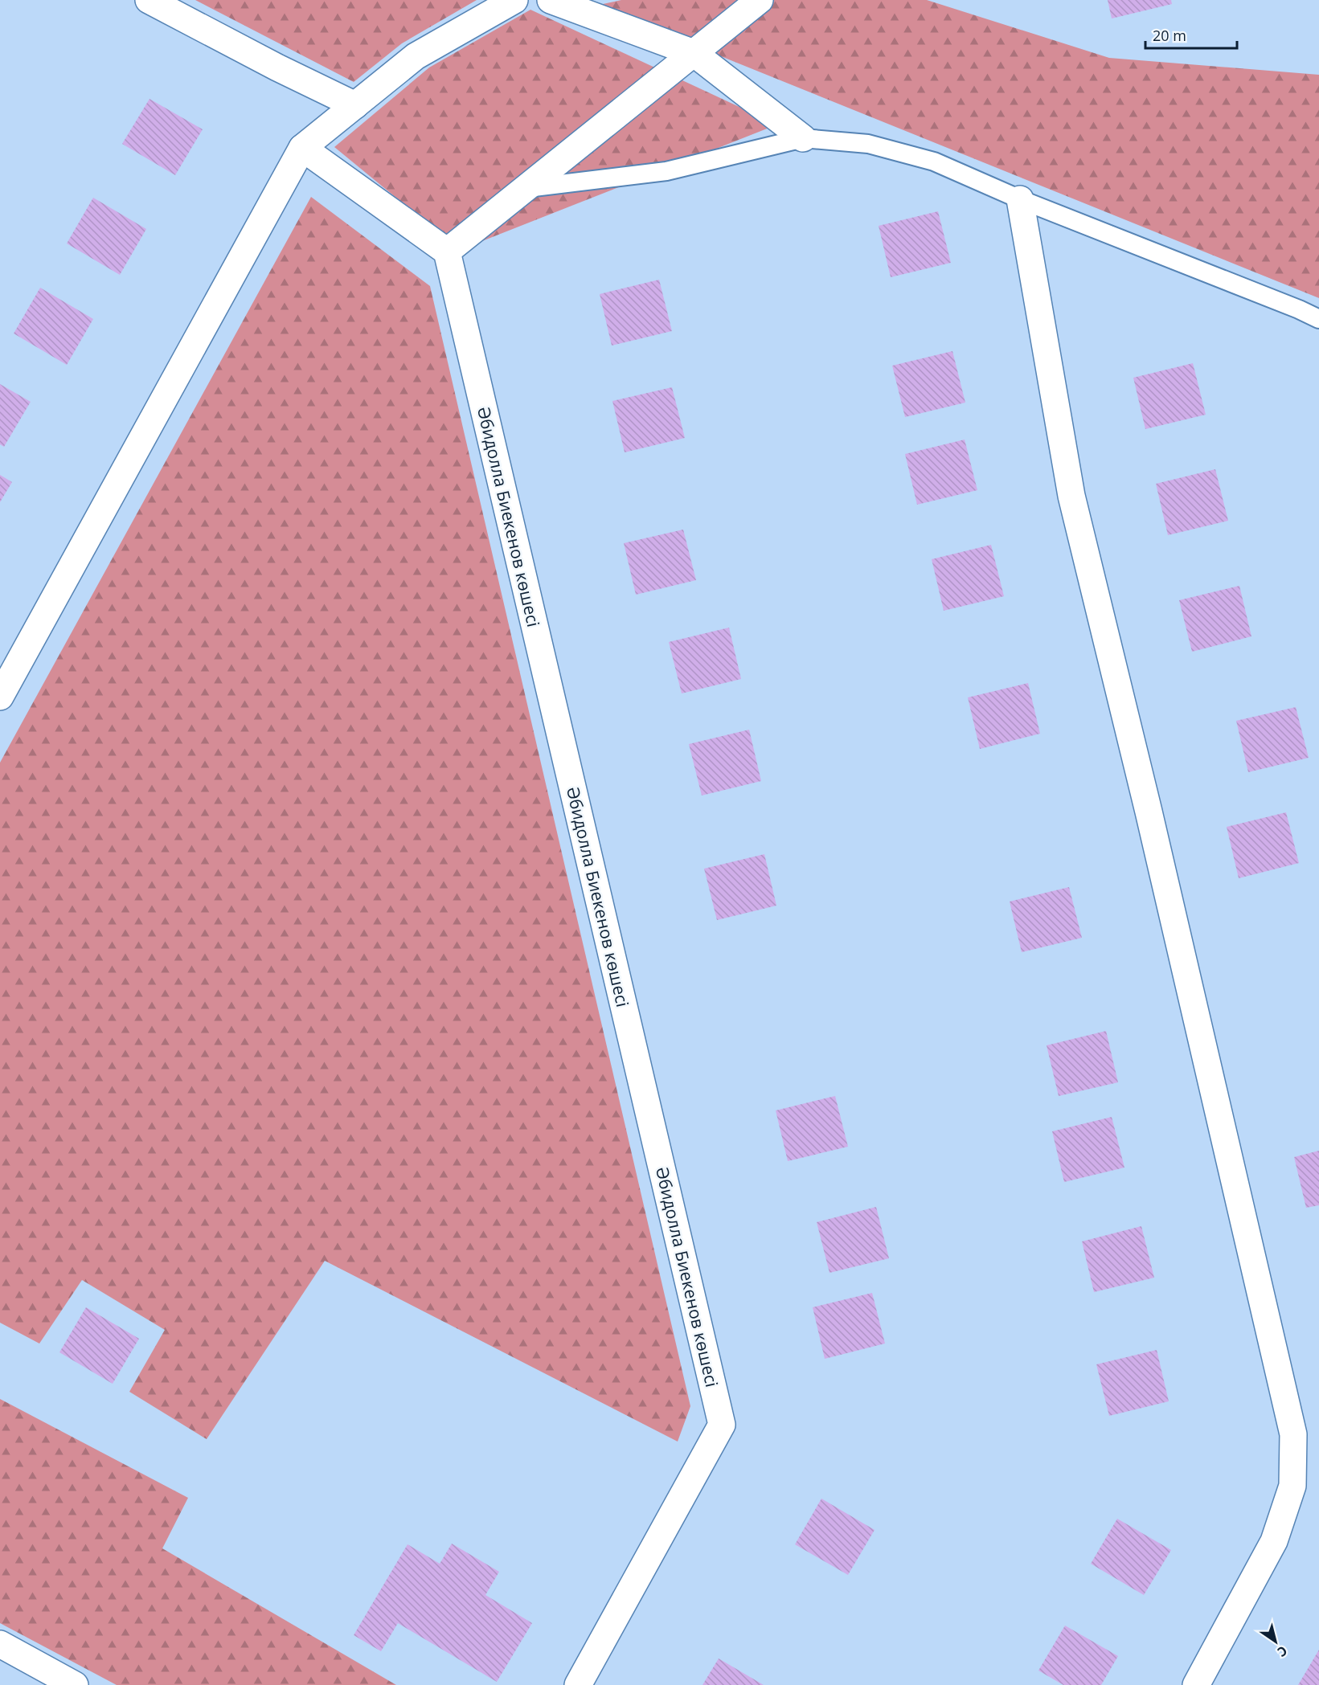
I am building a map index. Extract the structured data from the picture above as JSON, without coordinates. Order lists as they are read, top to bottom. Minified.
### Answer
{"streets":{"street":["Әбидолла Биекенов көшесі"]},"scale_bar":"20 m","north":"bottom right"}
